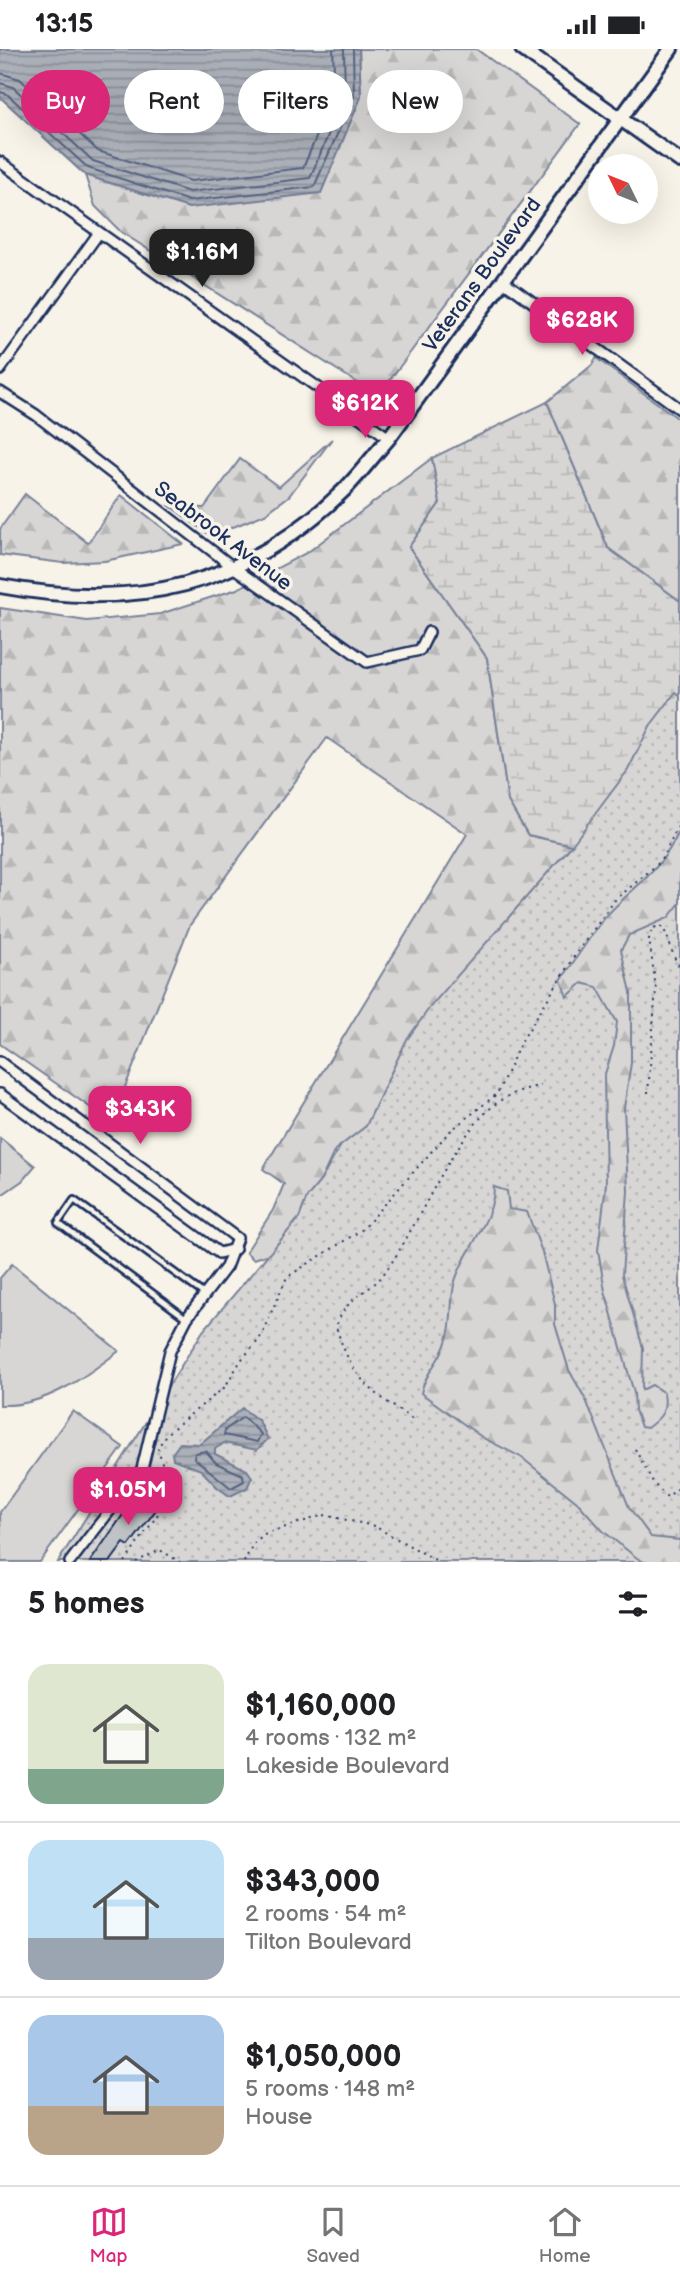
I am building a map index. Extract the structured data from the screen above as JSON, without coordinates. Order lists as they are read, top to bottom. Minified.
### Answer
{"streets":{"main road":["Veterans Boulevard"],"street":["Seabrook Avenue"]},"crossings":[["Veterans Boulevard","Seabrook Avenue"]],"north":"top left","page":{"status":"13:15","chip":["Buy","Rent","Filters","New"],"price":["$1.16M","$628K","$612K","$343K","$1.05M"],"heading":"5 homes","list":[{"name":"$1,160,000","note":"4 rooms · 132 m² · Lakeside Boulevard"},{"name":"$343,000","note":"2 rooms · 54 m² · Tilton Boulevard"},{"name":"$1,050,000","note":"5 rooms · 148 m² · House"}],"tabs":["Map","Saved","Home"]}}
